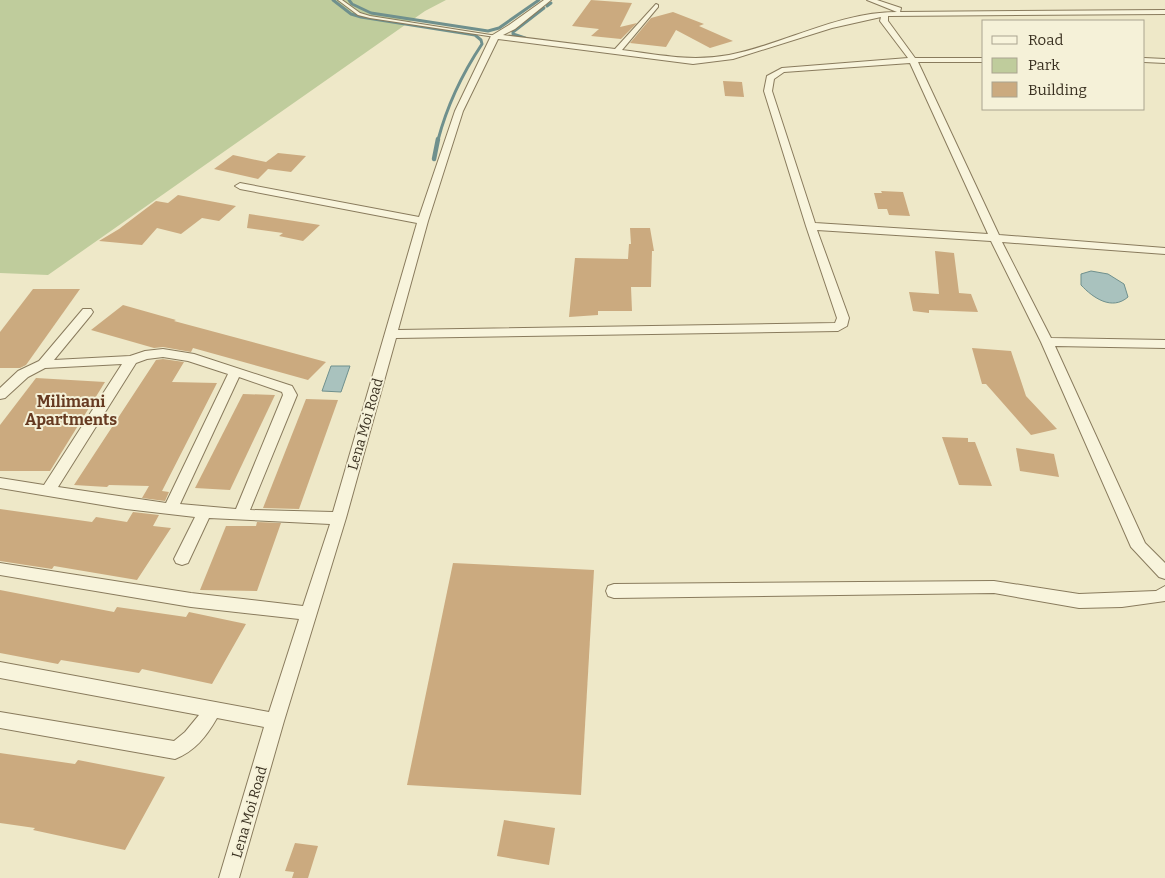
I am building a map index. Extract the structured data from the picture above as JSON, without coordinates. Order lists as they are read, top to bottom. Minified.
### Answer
{"streets":{"street":["Lena Moi Road"]},"districts":["Milimani Apartments"],"legend":["Road","Park","Building"]}
